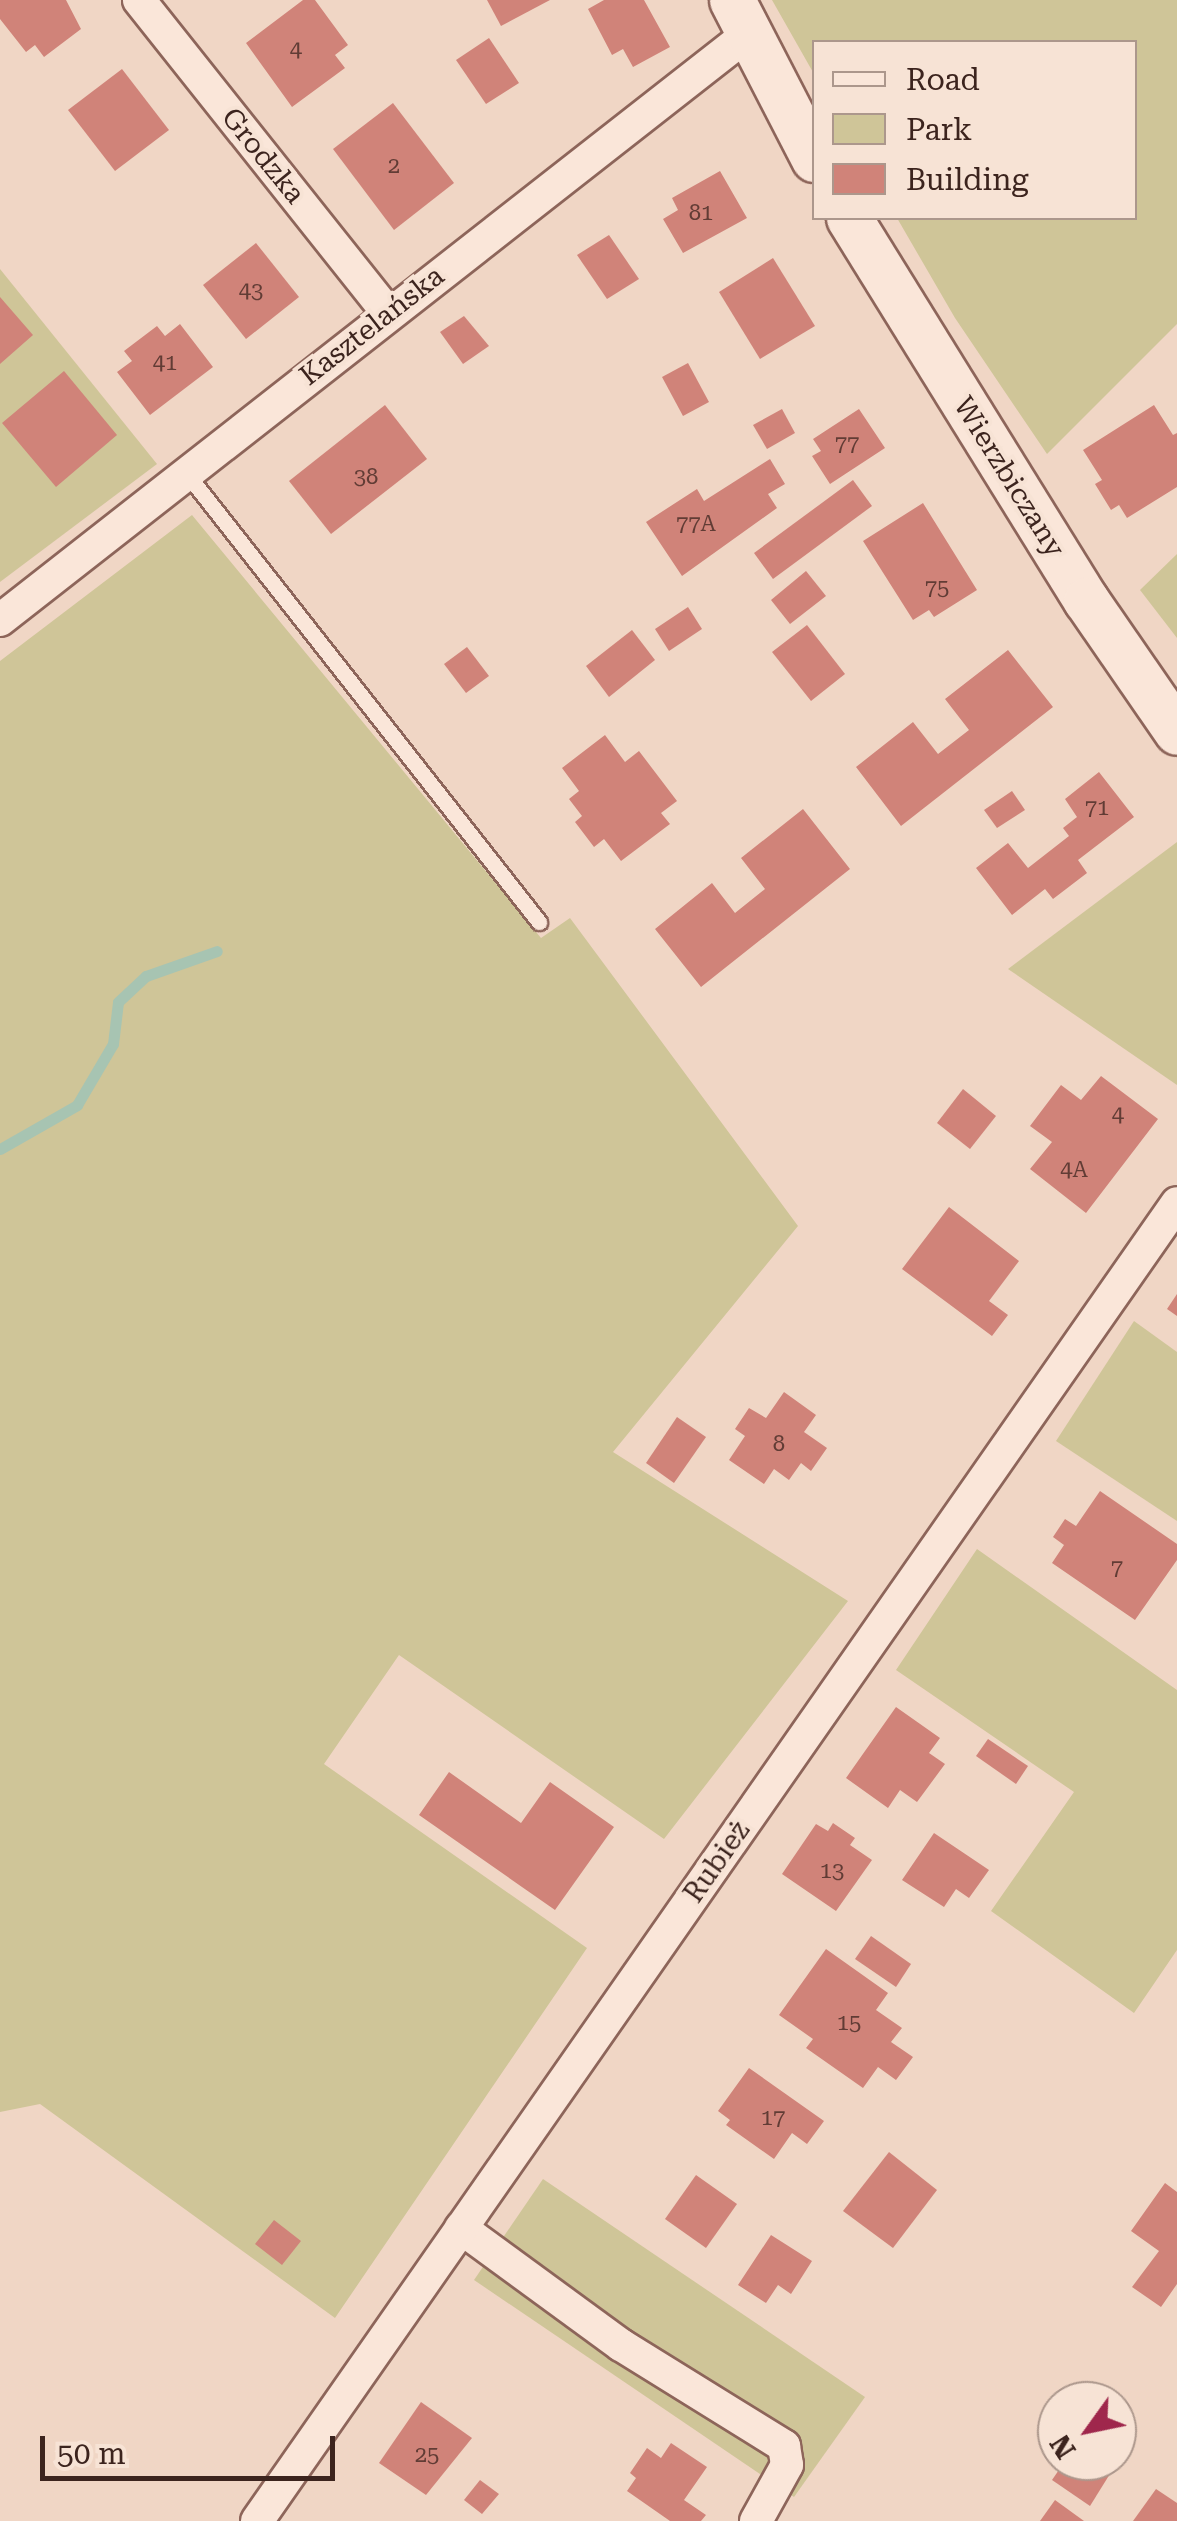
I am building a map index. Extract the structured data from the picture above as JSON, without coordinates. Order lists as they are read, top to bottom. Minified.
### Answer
{"streets":{"street":["Grodzka","Kasztelańska","Wierzbiczany","Rubież"]},"crossings":[["Grodzka","Kasztelańska"]],"house_numbers":["4","2","81","43","41","77","38","77A","75","71","4","4A","8","7","13","15","17","25"],"legend":["Road","Park","Building"],"scale_bar":"50 m","north":"bottom left"}
